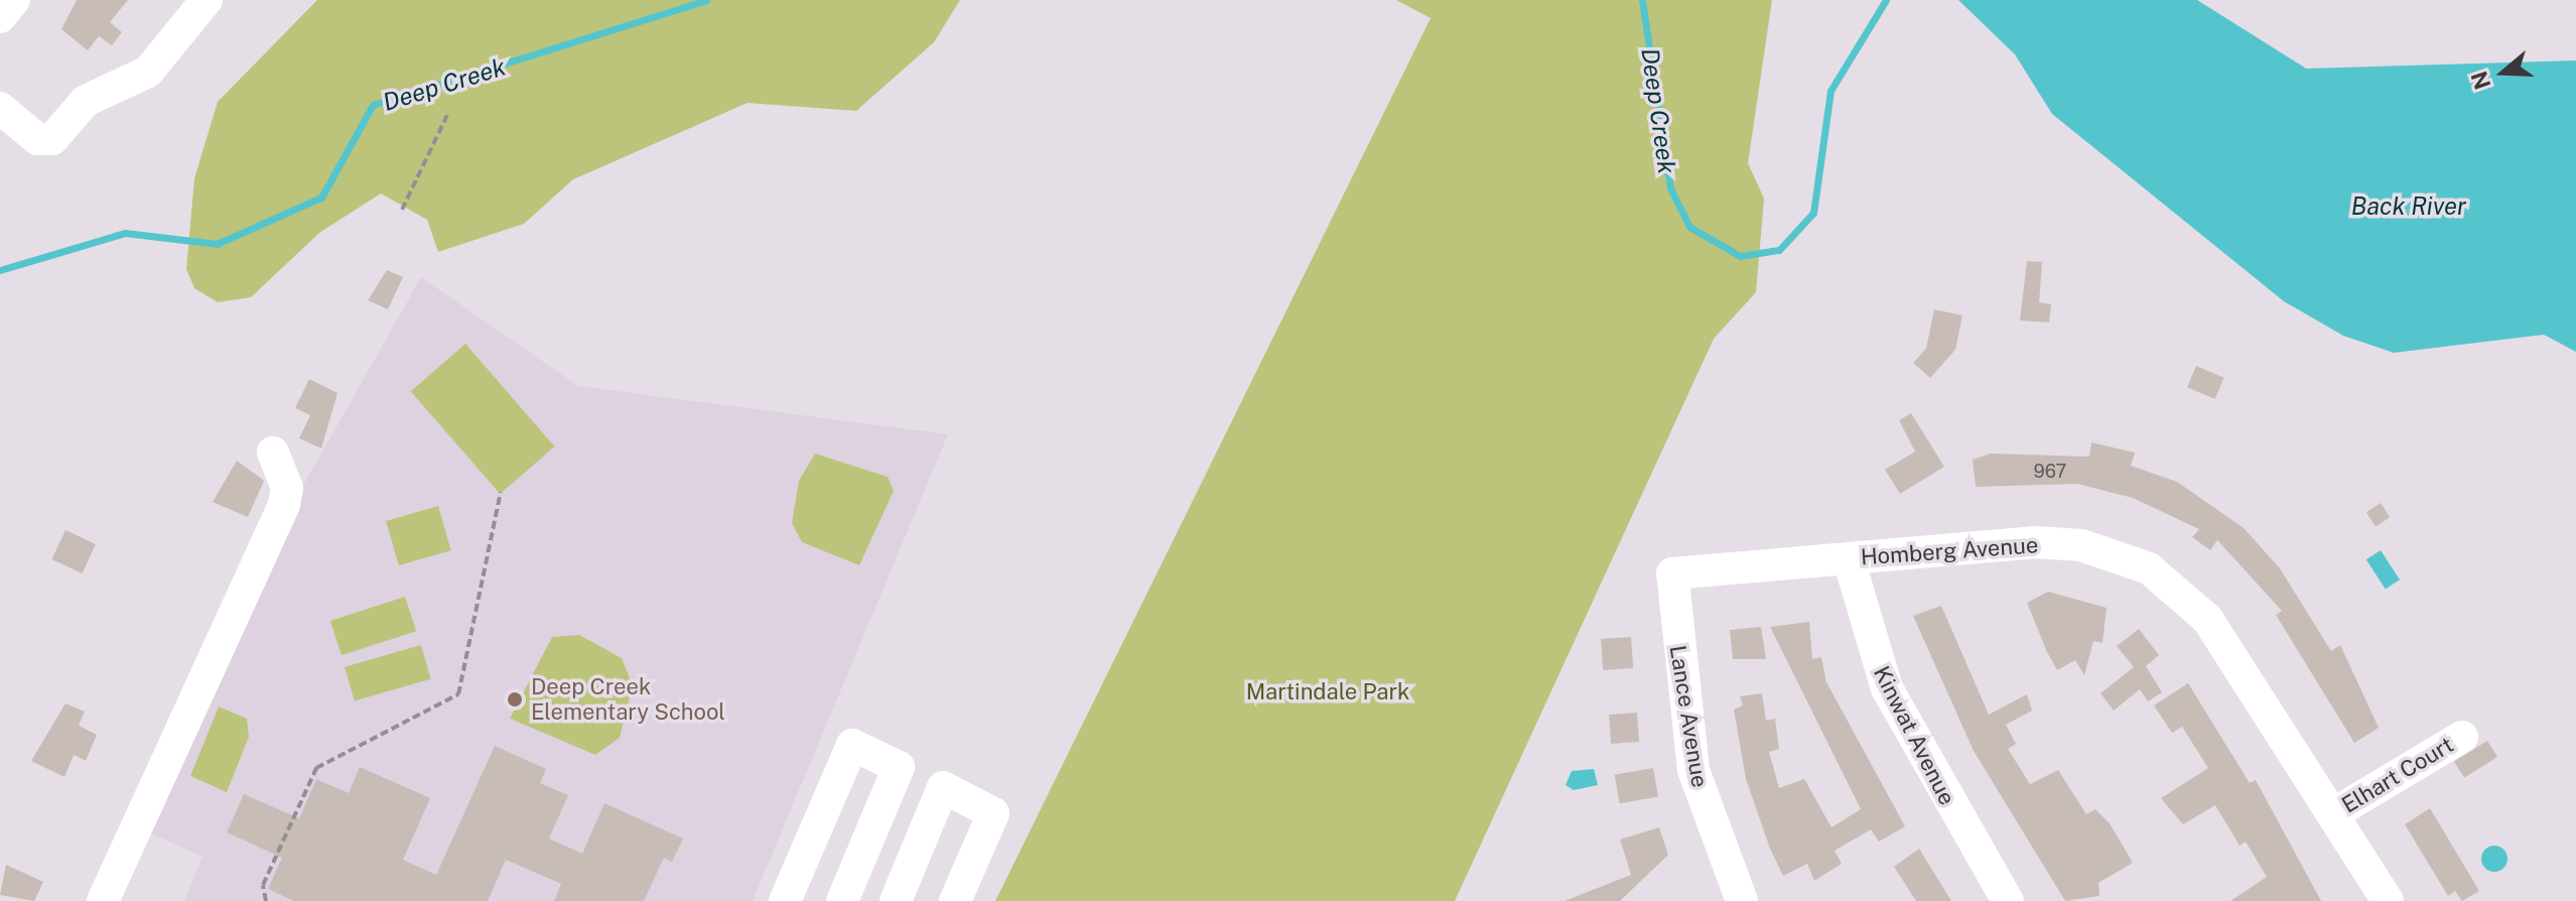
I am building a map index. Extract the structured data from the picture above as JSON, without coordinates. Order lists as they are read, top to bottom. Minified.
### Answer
{"streets":{"street":["Homberg Avenue","Lance Avenue","Kinwat Avenue","Elhart Court"]},"crossings":[["Homberg Avenue","Lance Avenue"],["Homberg Avenue","Kinwat Avenue"],["Homberg Avenue","Elhart Court"]],"water":["Deep Creek","Back River"],"parks":["Martindale Park"],"places":["Deep Creek Elementary School"],"house_numbers":["967"],"north":"left"}
